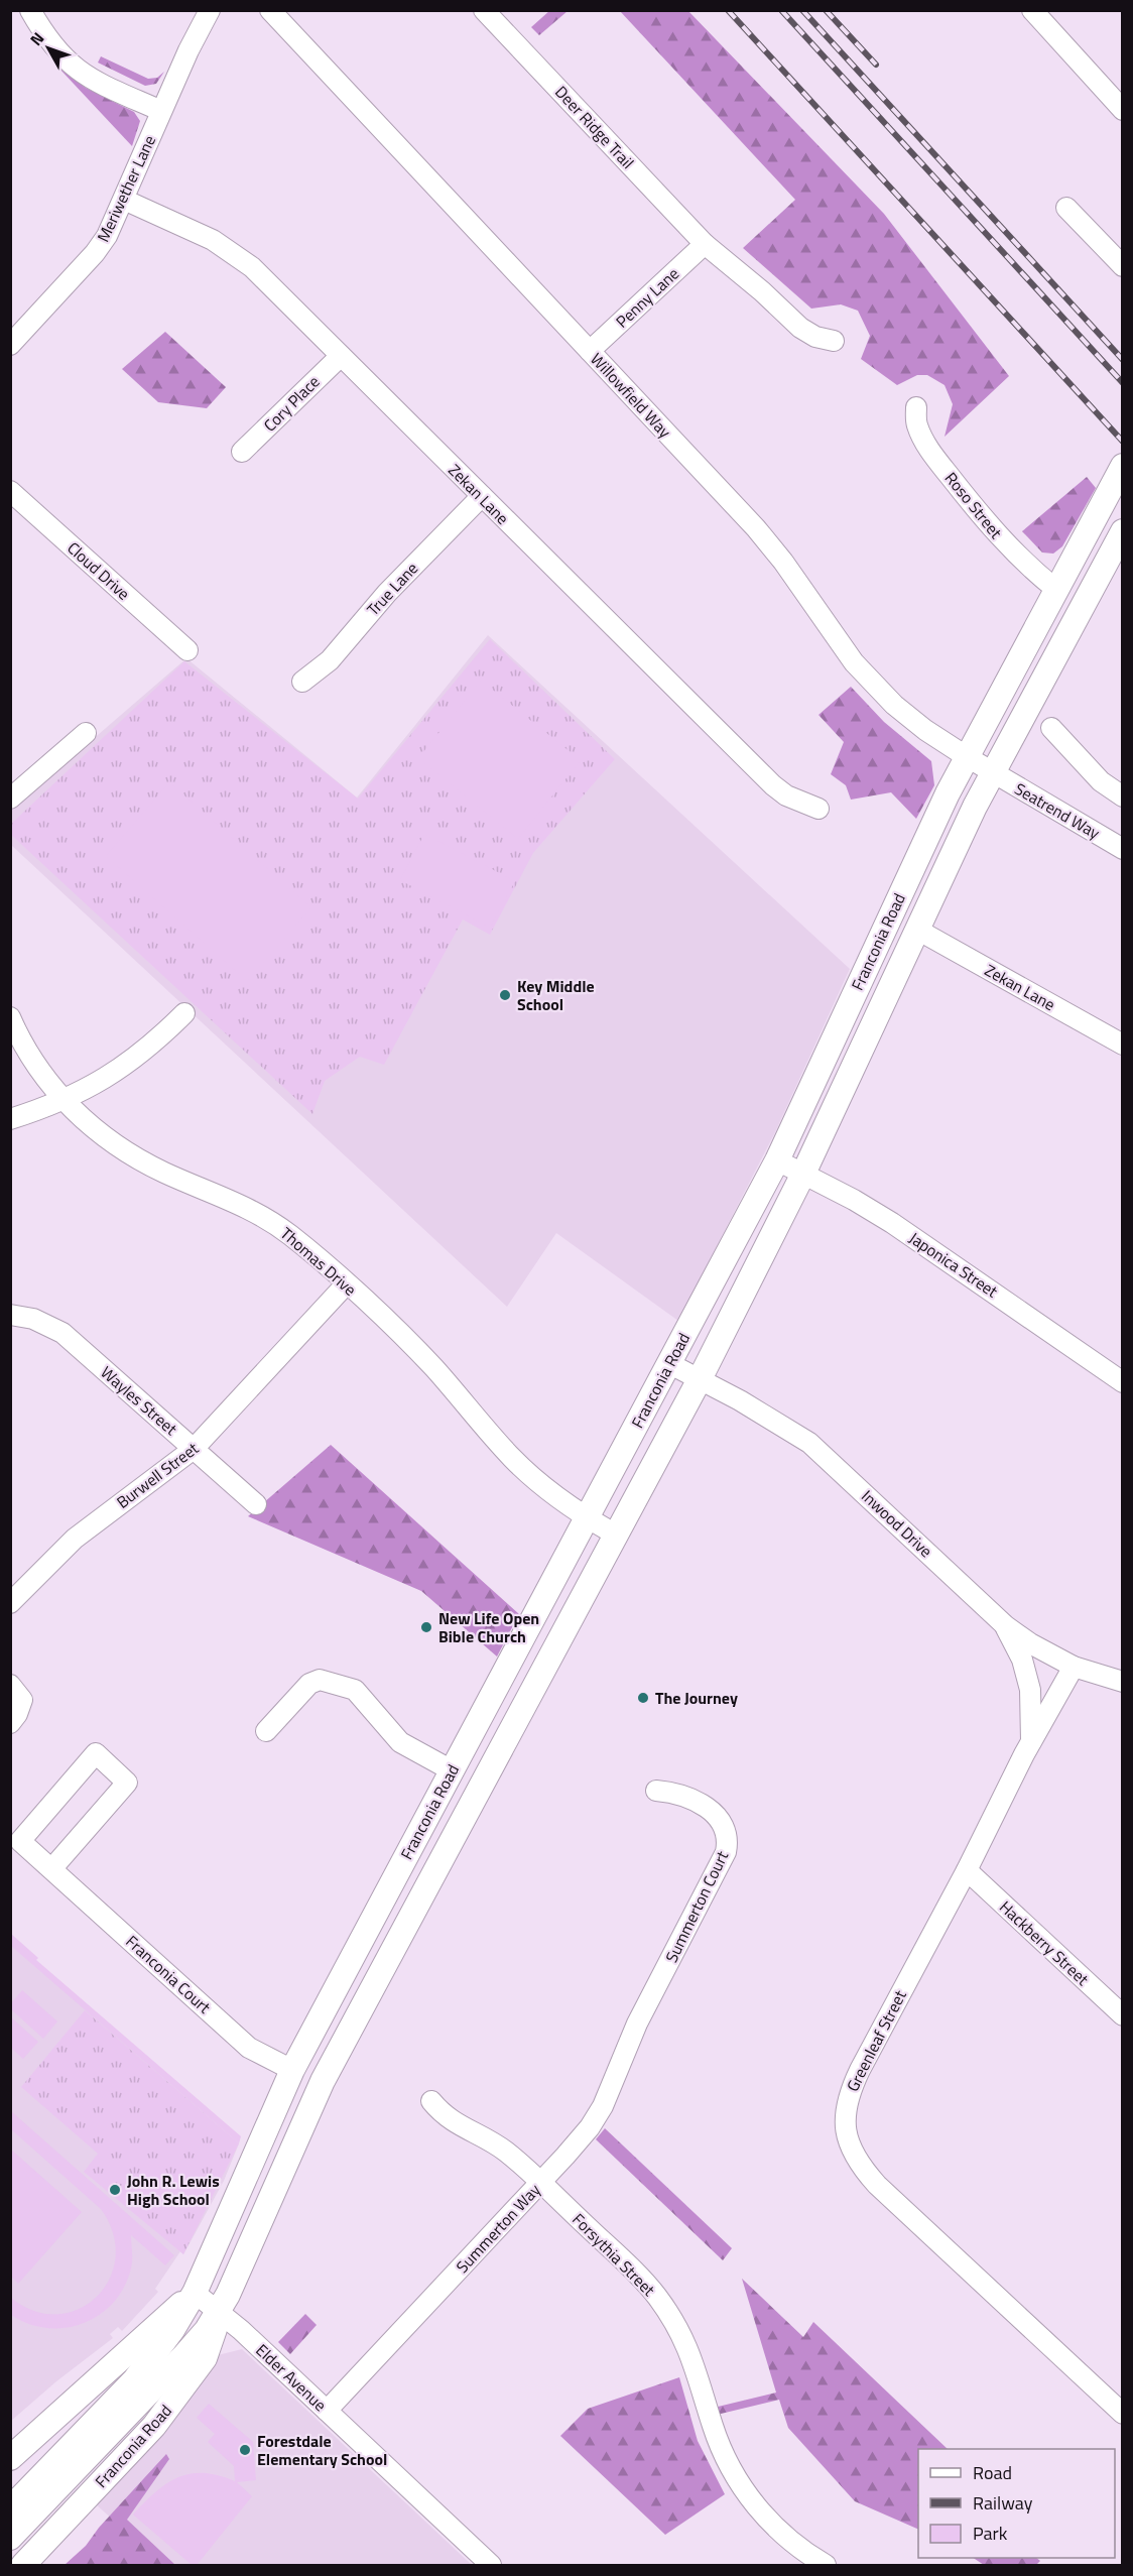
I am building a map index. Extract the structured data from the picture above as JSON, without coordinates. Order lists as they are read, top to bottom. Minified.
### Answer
{"streets":{"main road":["Franconia Road"],"street":["Deer Ridge Trail","Meriwether Lane","Penny Lane","Willowfield Way","Cory Place","Zekan Lane","Roso Street","Cloud Drive","True Lane","Seatrend Way","Thomas Drive","Japonica Street","Wayles Street","Burwell Street","Inwood Drive","Summerton Court","Hackberry Street","Franconia Court","Greenleaf Street","Summerton Way","Forsythia Street","Elder Avenue"]},"crossings":[["Deer Ridge Trail","Penny Lane"],["Meriwether Lane","Zekan Lane"],["Penny Lane","Willowfield Way"],["Willowfield Way","Seatrend Way"],["Willowfield Way","Franconia Road"],["Cory Place","Zekan Lane"],["Zekan Lane","True Lane"],["Zekan Lane","Franconia Road"],["Roso Street","Franconia Road"],["Seatrend Way","Franconia Road"],["Franconia Road","Thomas Drive"],["Franconia Road","Japonica Street"],["Franconia Road","Inwood Drive"],["Franconia Road","Franconia Court"],["Franconia Road","Elder Avenue"],["Thomas Drive","Burwell Street"],["Wayles Street","Burwell Street"],["Inwood Drive","Greenleaf Street"],["Summerton Court","Summerton Way"],["Hackberry Street","Greenleaf Street"],["Summerton Way","Forsythia Street"],["Summerton Way","Elder Avenue"]],"places":["Key Middle School","New Life Open Bible Church","The Journey","John R. Lewis High School","Forestdale Elementary School"],"legend":["Road","Railway","Park"],"north":"top left"}
